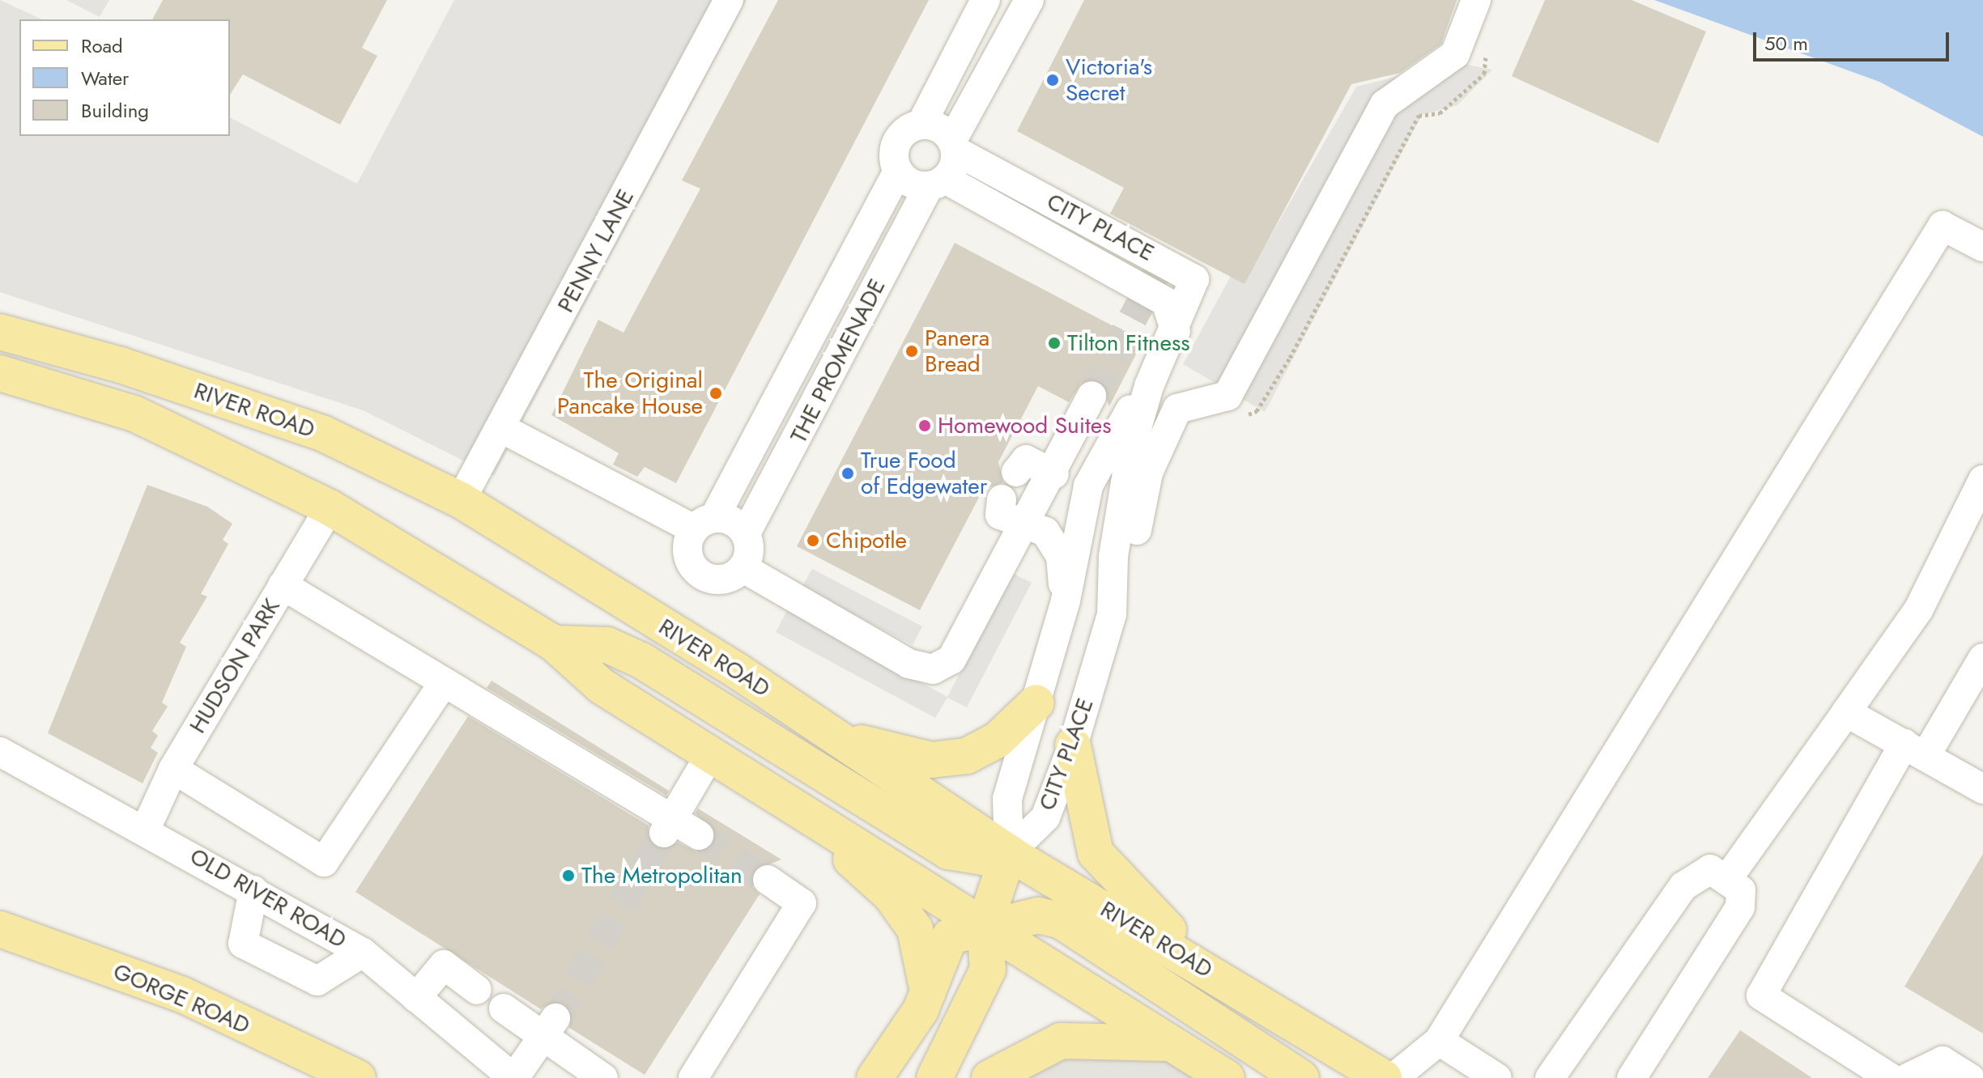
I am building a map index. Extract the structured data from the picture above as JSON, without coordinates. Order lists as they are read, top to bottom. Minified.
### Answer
{"streets":{"main road":["RIVER ROAD","GORGE ROAD"],"street":["CITY PLACE","PENNY LANE","THE PROMENADE","HUDSON PARK","OLD RIVER ROAD"]},"crossings":[["CITY PLACE","THE PROMENADE"],["CITY PLACE","RIVER ROAD"],["PENNY LANE","RIVER ROAD"],["RIVER ROAD","HUDSON PARK"],["HUDSON PARK","OLD RIVER ROAD"]],"places":["Victoria's Secret","Tilton Fitness","Panera Bread","The Original Pancake House","Homewood Suites","True Food of Edgewater","Chipotle","The Metropolitan"],"legend":["Road","Water","Building"],"scale_bar":"50 m"}
